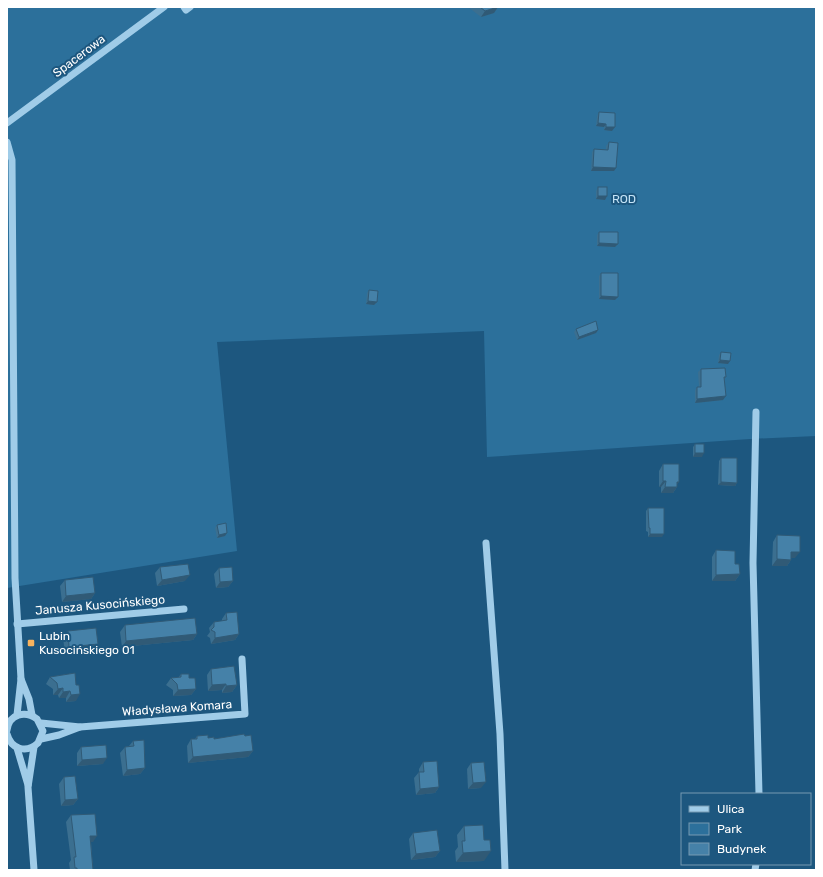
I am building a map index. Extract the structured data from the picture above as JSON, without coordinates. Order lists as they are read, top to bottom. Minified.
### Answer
{"streets":{"street":["Spacerowa","Janusza Kusocińskiego","Władysława Komara"]},"parks":["ROD"],"places":{"transit":["Lubin Kusocińskiego 01"]},"legend":["Ulica","Park","Budynek"]}
